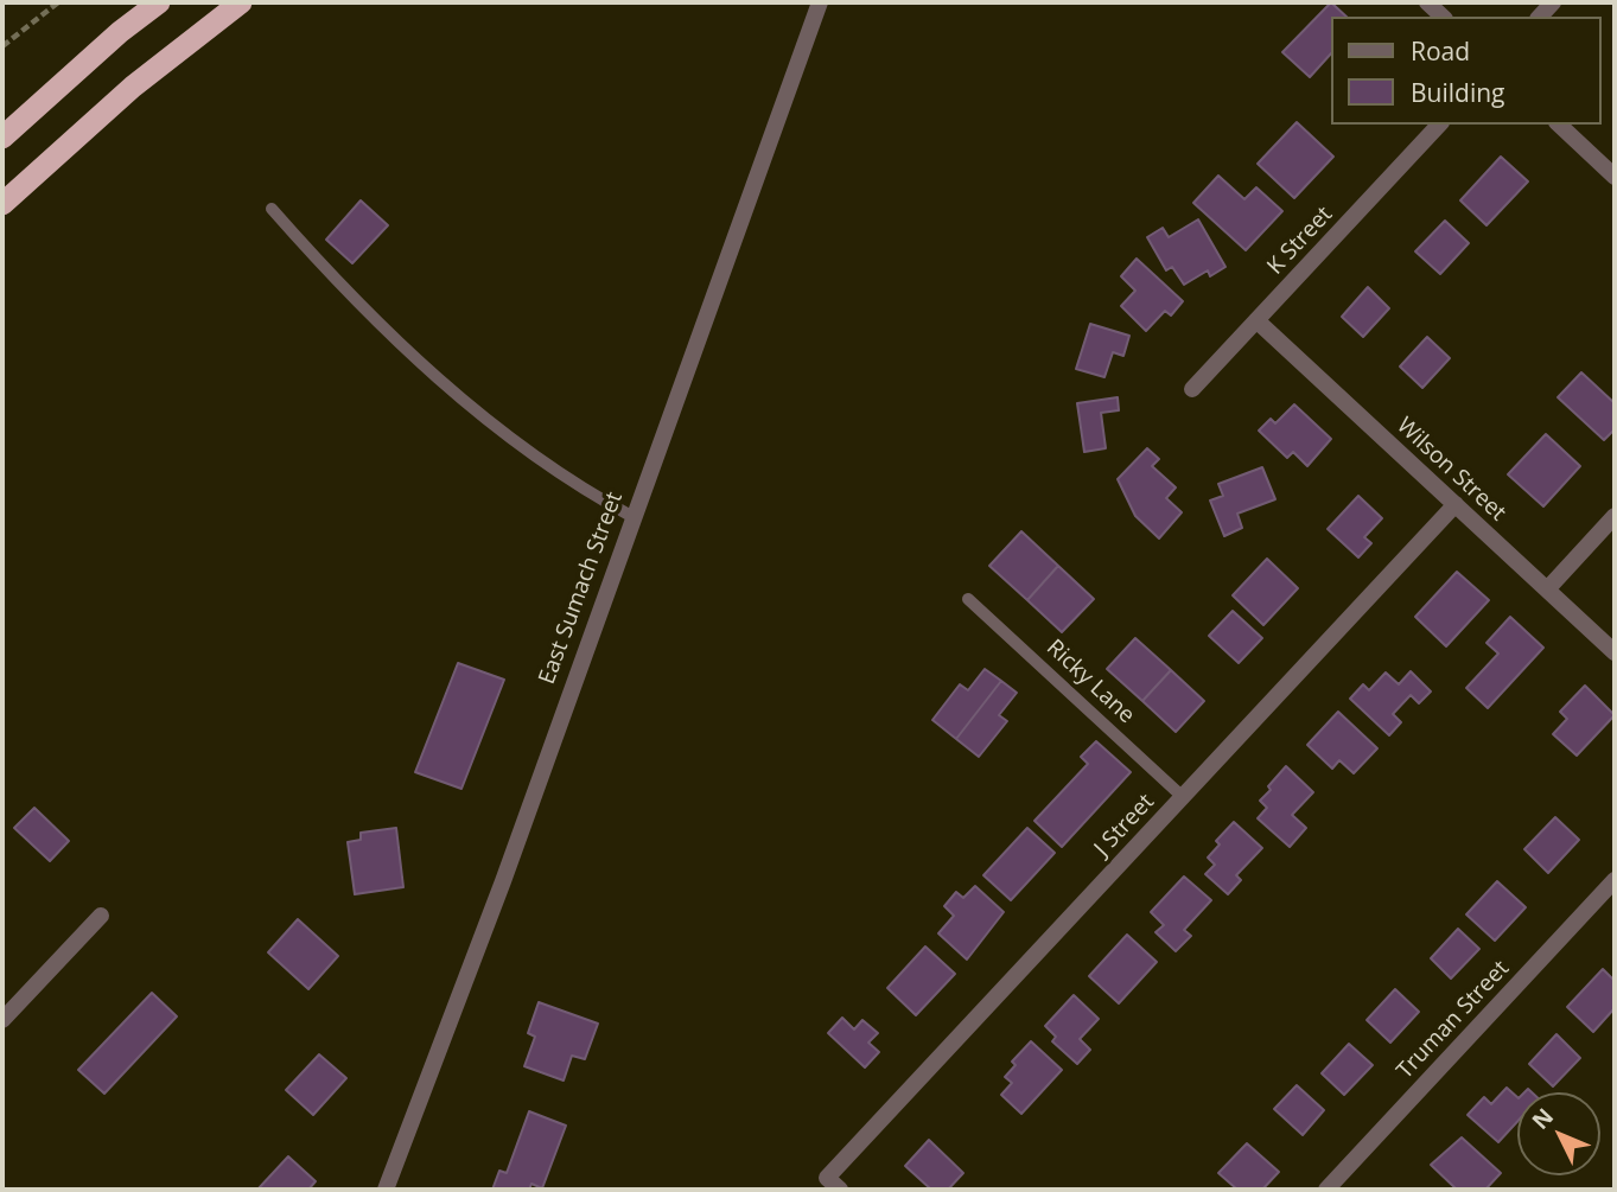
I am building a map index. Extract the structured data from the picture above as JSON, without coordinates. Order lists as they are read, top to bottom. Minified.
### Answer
{"streets":{"street":["K Street","Wilson Street","East Sumach Street","J Street","Truman Street"],"lane":["Ricky Lane"]},"crossings":[["K Street","Wilson Street"],["Wilson Street","J Street"],["Ricky Lane","J Street"]],"legend":["Road","Building"],"north":"top left"}
